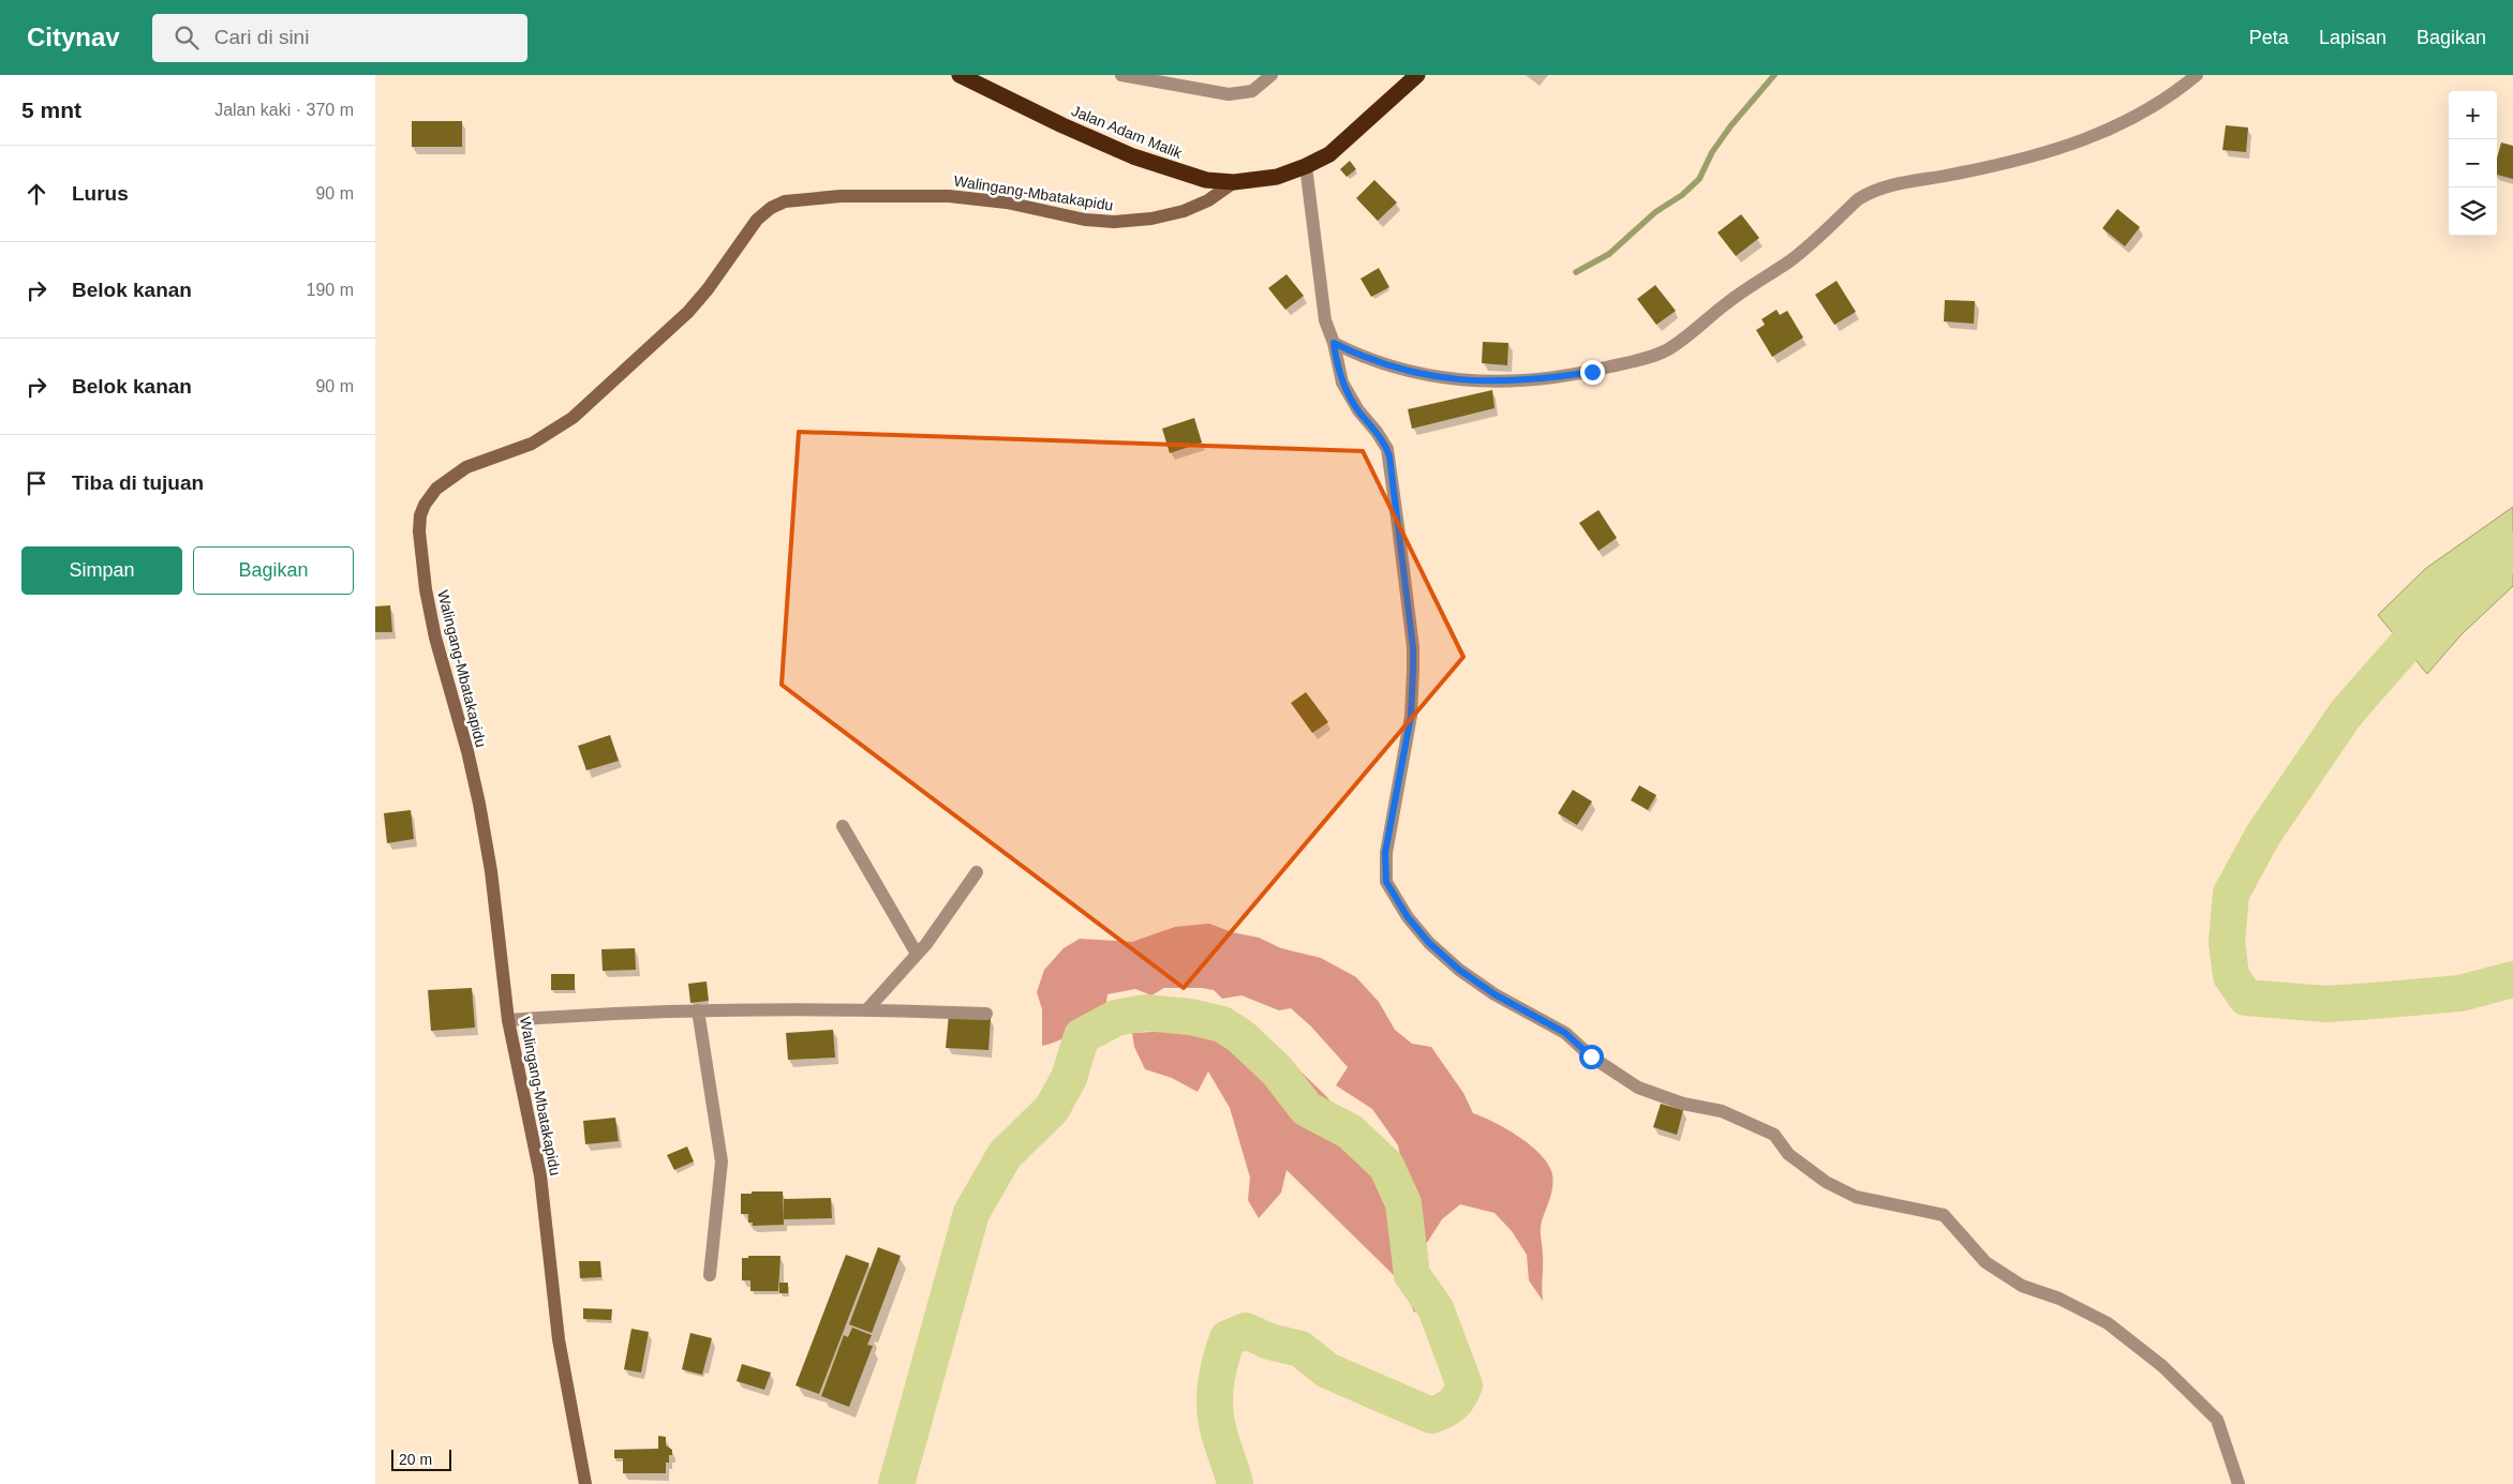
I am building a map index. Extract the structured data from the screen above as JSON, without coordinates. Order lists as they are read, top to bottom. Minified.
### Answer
{"streets":{"highway":["Jalan Adam Malik"],"street":["Walingang-Mbatakapidu"]},"crossings":[["Jalan Adam Malik","Walingang-Mbatakapidu"]],"scale_bar":"20 m","page":{"header":"Citynav","search":"Cari di sini","nav":["Peta","Lapisan","Bagikan"],"heading":["5 mnt","Jalan kaki · 370 m"],"map_buttons":["+","−"],"list":[["Lurus","90 m"],["Belok kanan","190 m"],["Belok kanan","90 m"],"Tiba di tujuan"],"buttons":["Simpan","Bagikan"],"scale":"20 m"}}
